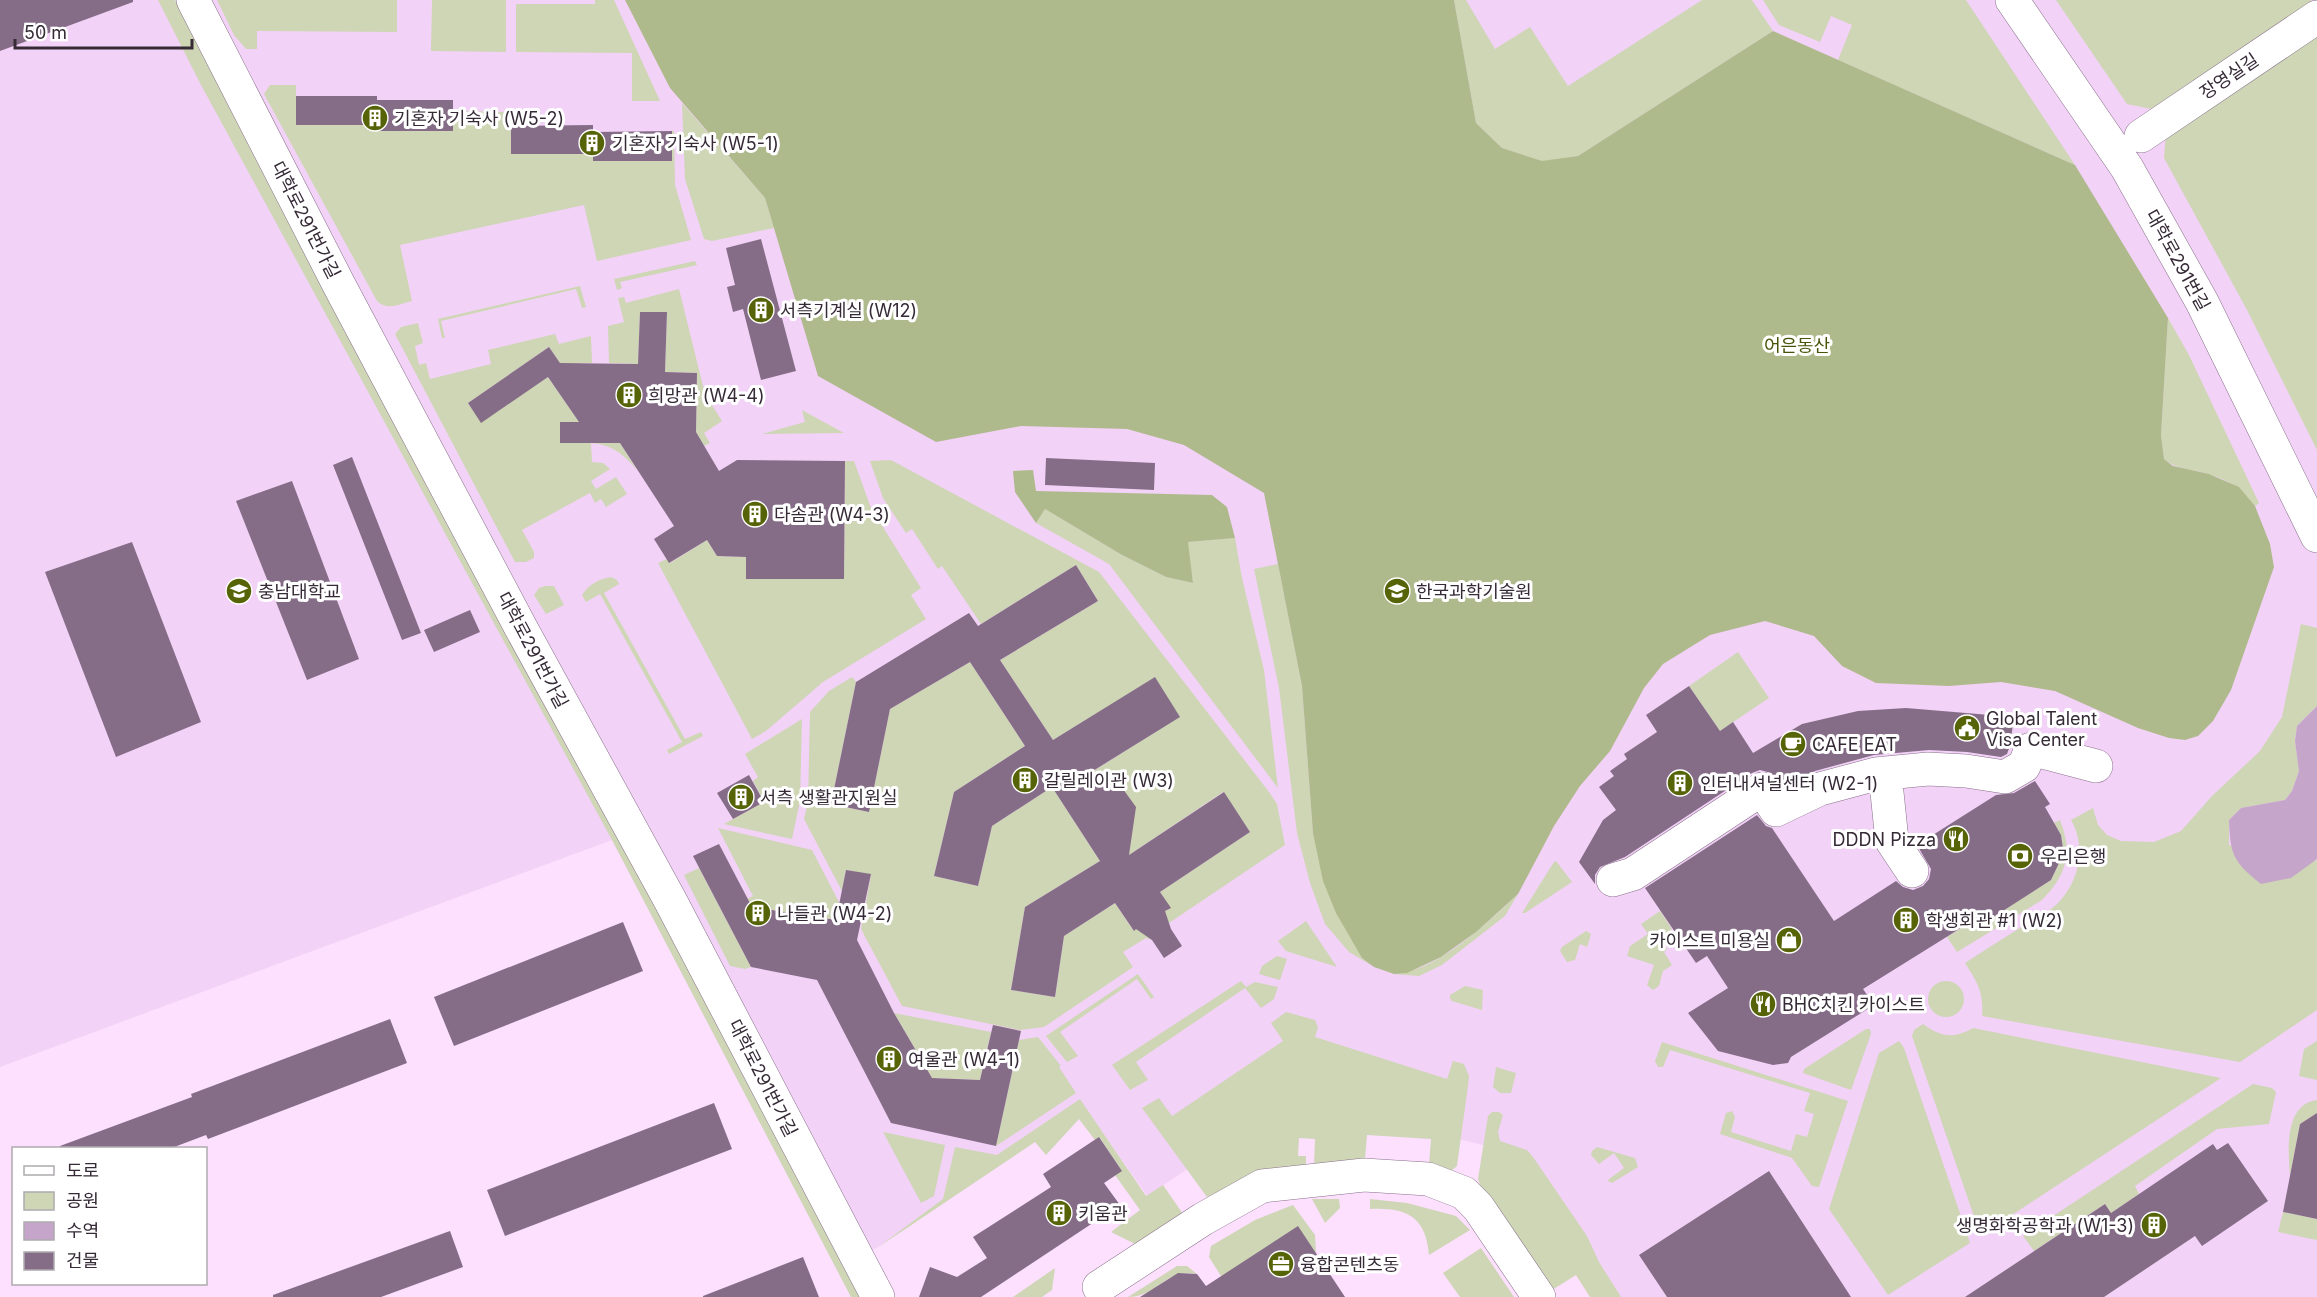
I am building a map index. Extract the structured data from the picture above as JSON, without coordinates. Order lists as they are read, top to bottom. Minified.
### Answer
{"streets":{"street":["장영실길","대학로291번가길","대학로291번길"]},"parks":["어은동산"],"places":{"building":["기혼자 기숙사 (W5-2)","기혼자 기숙사 (W5-1)","서측기계실 (W12)","희망관 (W4-4)","다솜관 (W4-3)","갈릴레이관 (W3)","인터내셔널센터 (W2-1)","서측 생활관지원실","나들관 (W4-2)","학생회관 #1 (W2)","여울관 (W4-1)","키움관","생명화학공학과 (W1-3)"],"school or university":["충남대학교","한국과학기술원"],"public building":["Global Talent Visa Center"],"cafe":["CAFE EAT"],"restaurant":["DDDN Pizza","BHC치킨 카이스트"],"bank":["우리은행"],"shop":["카이스트 미용실"],"office":["융합콘텐츠동"]},"legend":["도로","공원","수역","건물"],"scale_bar":"50 m"}
